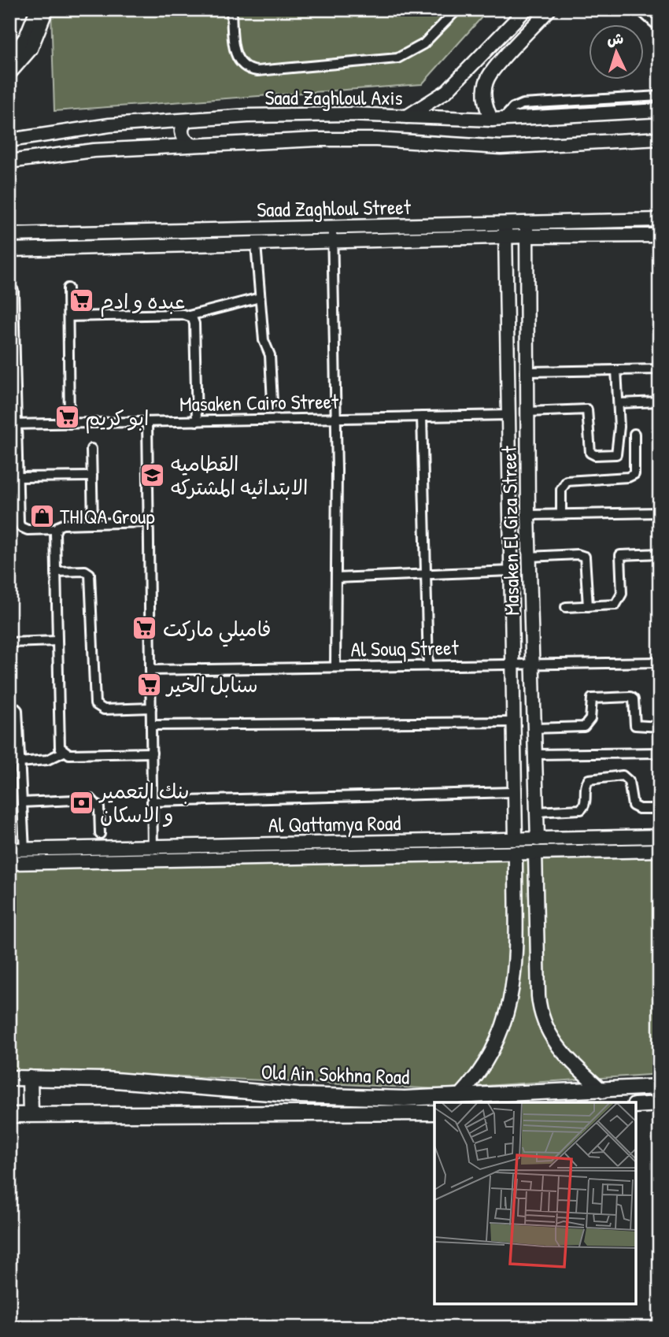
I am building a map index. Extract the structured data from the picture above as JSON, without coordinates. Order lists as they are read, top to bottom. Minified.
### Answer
{"streets":{"main road":["Old Ain Sokhna Road"],"street":["Saad Zaghloul Axis","Saad Zaghloul Street","Masaken Cairo Street","Masaken El Giza Street","Al Souq Street","Al Qattamya Road"]},"crossings":[["Saad Zaghloul Street","Masaken El Giza Street"],["Masaken Cairo Street","Masaken El Giza Street"],["Masaken El Giza Street","Al Souq Street"],["Masaken El Giza Street","Al Qattamya Road"]],"places":{"supermarket":["عبده و ادم","ابو كريم","فاميلي ماركت","سنابل الخير"],"school or university":["القطاميه الابتدائيه المشتركه"],"shop":["THIQA Group"],"bank":["بنك التعمير و الاسكان"]},"north":"top"}
